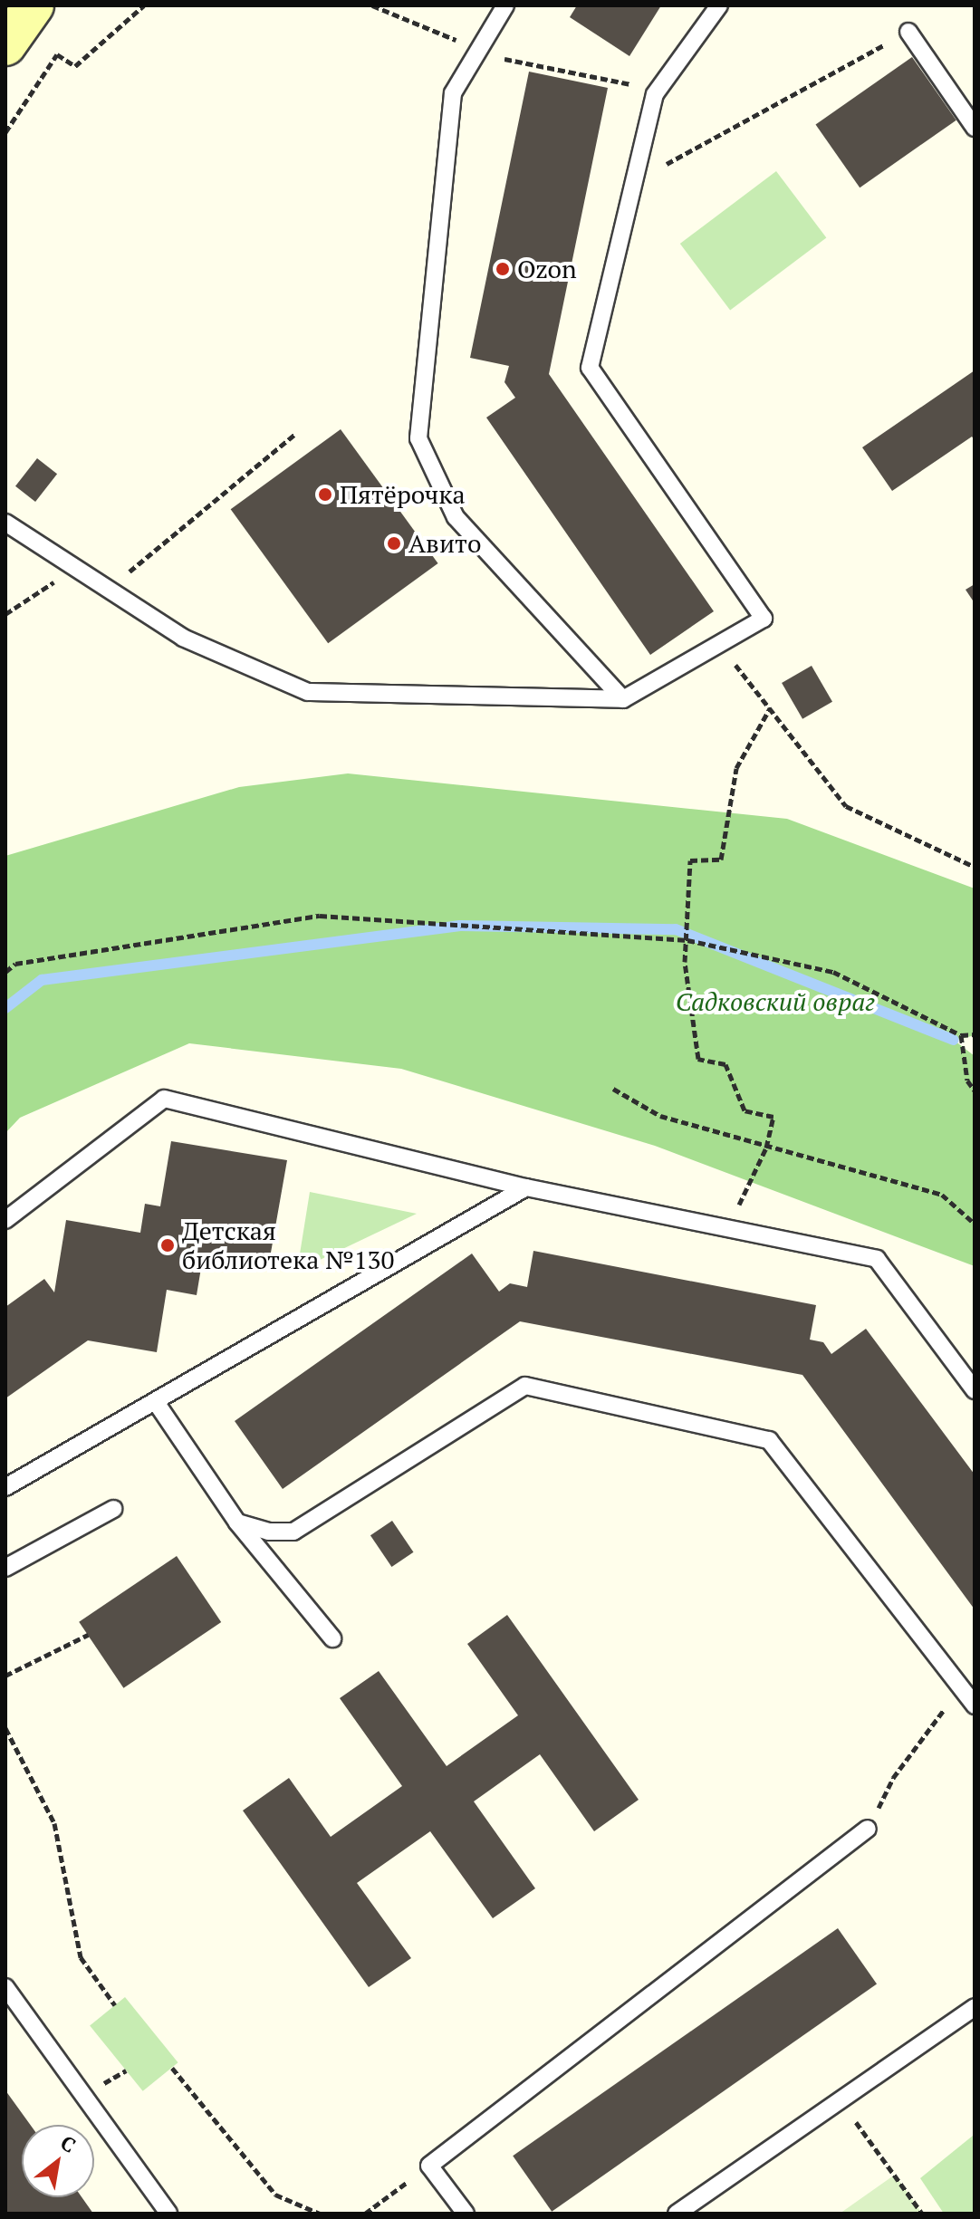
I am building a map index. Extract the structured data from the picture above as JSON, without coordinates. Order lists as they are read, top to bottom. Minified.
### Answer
{"parks":["Садковский овраг"],"places":["Ozon","Пятёрочка","Авито","Детская библиотека №130"],"north":"top right"}
